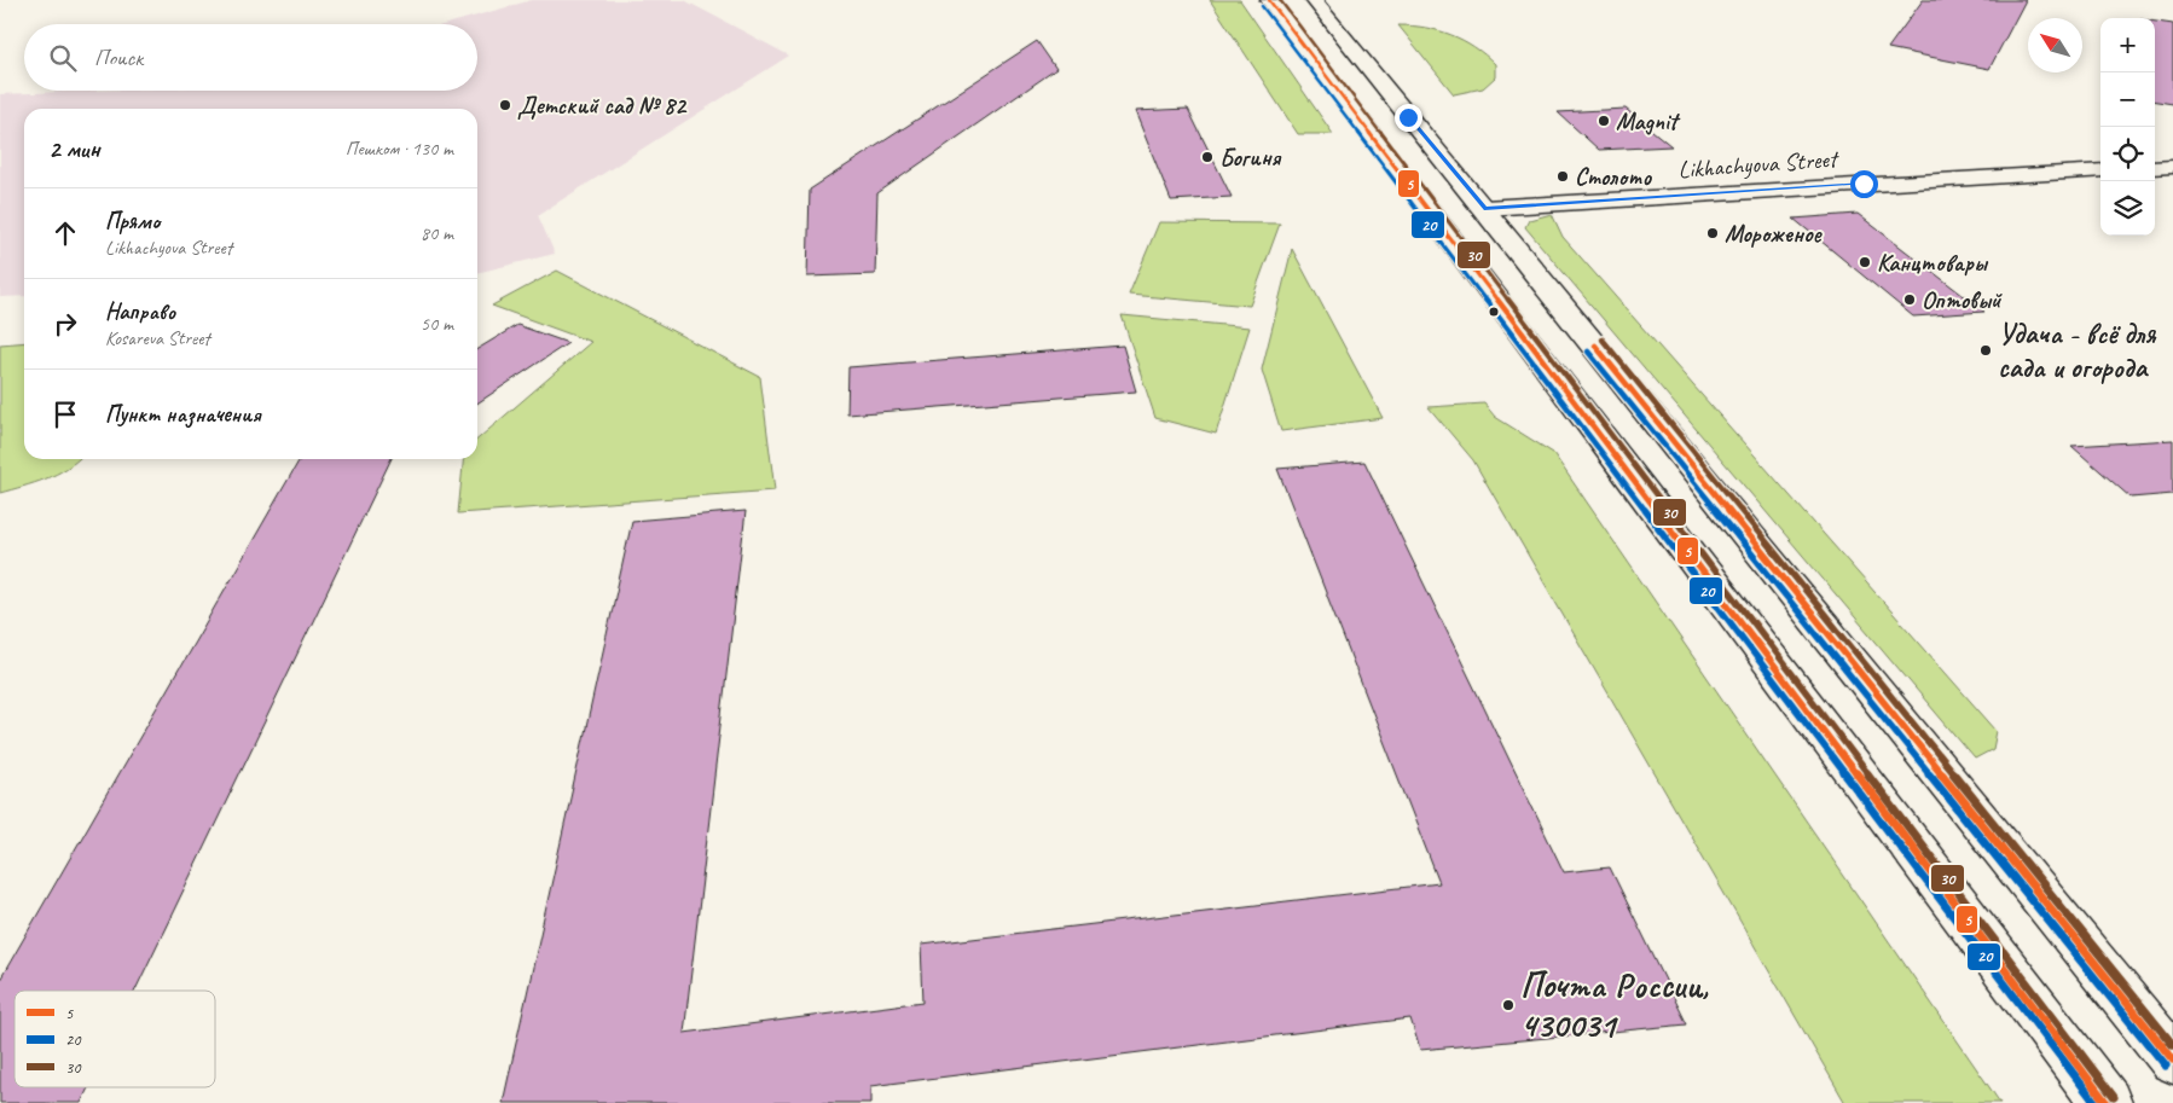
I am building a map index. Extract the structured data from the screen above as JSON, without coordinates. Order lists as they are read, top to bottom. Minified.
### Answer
{"streets":{"main road":["Likhachyova Street"]},"places":["Детский сад № 82","Magnit","Богиня","Столото","Мороженое","Канцтовары","Оптовый","Удача - всё для сада и огорода","Почта России, 430031"],"lines":["transit line 5","transit line 30","transit line 20"],"legend":["5","20","30"],"north":"top left","page":{"map_buttons":["+","−"],"search":"Поиск","heading":["2 мин","Пешком · 130 m"],"list":[["Прямо","Likhachyova Street","80 m"],["Направо","Kosareva Street","50 m"],"Пункт назначения"]}}
